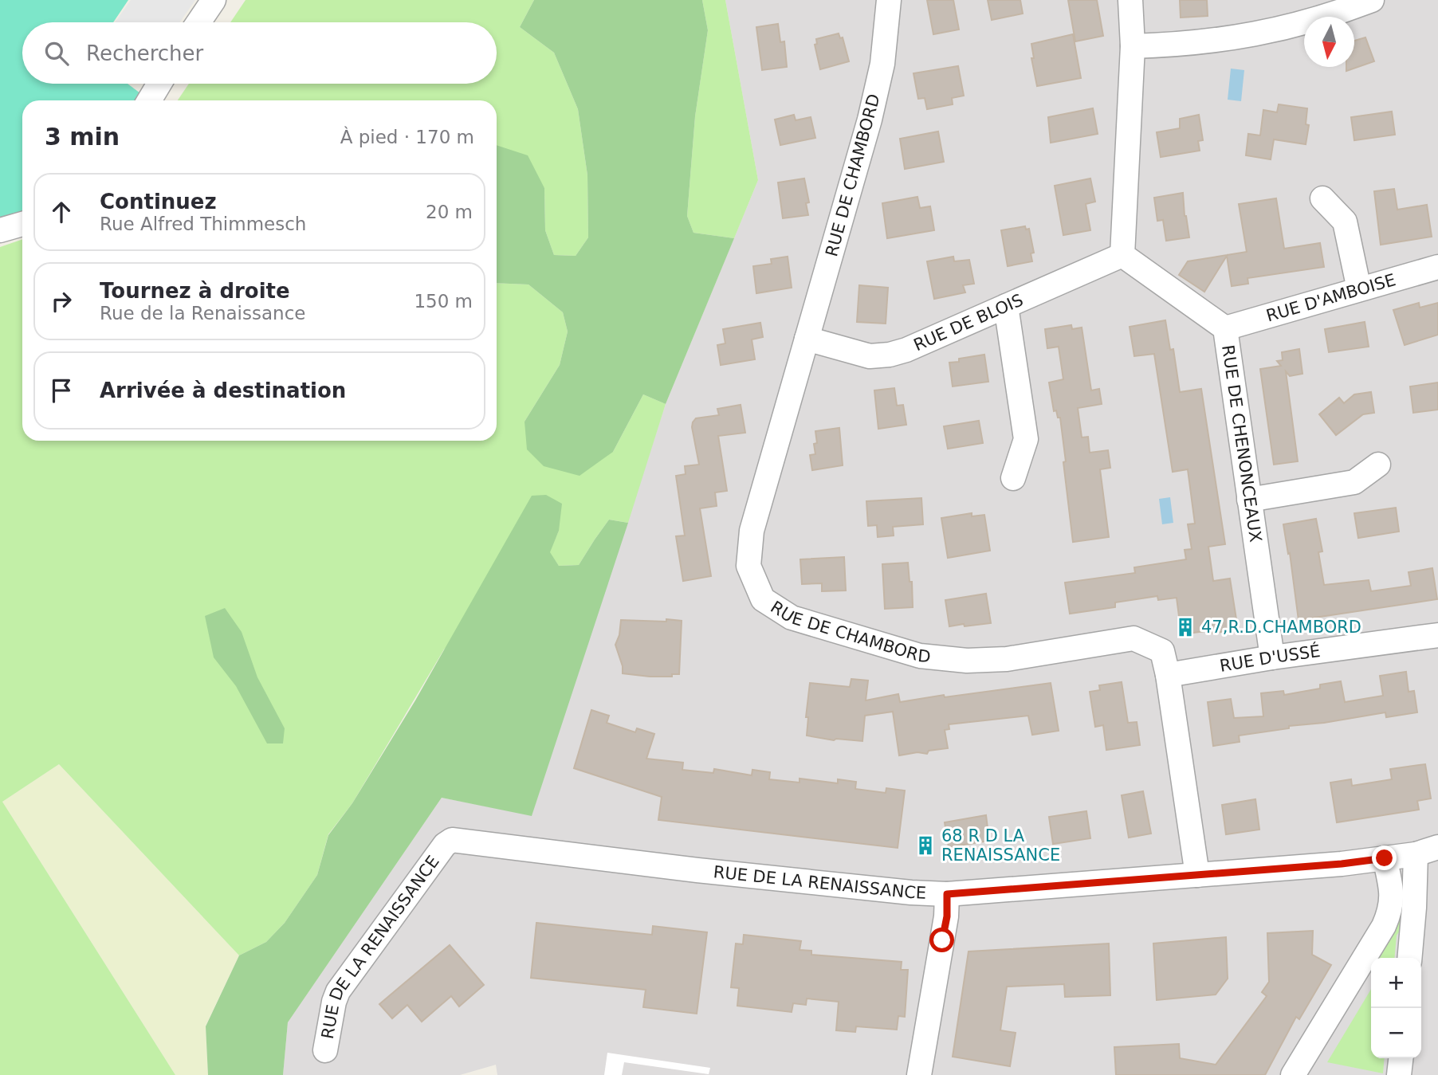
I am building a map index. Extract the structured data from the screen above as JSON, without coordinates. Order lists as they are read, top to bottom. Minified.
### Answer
{"streets":{"street":["RUE DE CHAMBORD","RUE D'AMBOISE","RUE DE BLOIS","RUE DE CHENONCEAUX","RUE D'USSÉ","RUE DE LA RENAISSANCE"]},"crossings":[["RUE DE CHAMBORD","RUE DE BLOIS"],["RUE DE CHAMBORD","RUE D'USSÉ"],["RUE DE CHAMBORD","RUE DE LA RENAISSANCE"],["RUE D'AMBOISE","RUE DE CHENONCEAUX"],["RUE DE BLOIS","RUE DE CHENONCEAUX"],["RUE DE CHENONCEAUX","RUE D'USSÉ"]],"places":{"building":["47,R.D.CHAMBORD","68 R D LA RENAISSANCE"]},"north":"bottom","page":{"search":"Rechercher","heading":["3 min","À pied · 170 m"],"list":[["Continuez","Rue Alfred Thimmesch","20 m"],["Tournez à droite","Rue de la Renaissance","150 m"],"Arrivée à destination"],"map_buttons":["+","−"]}}
